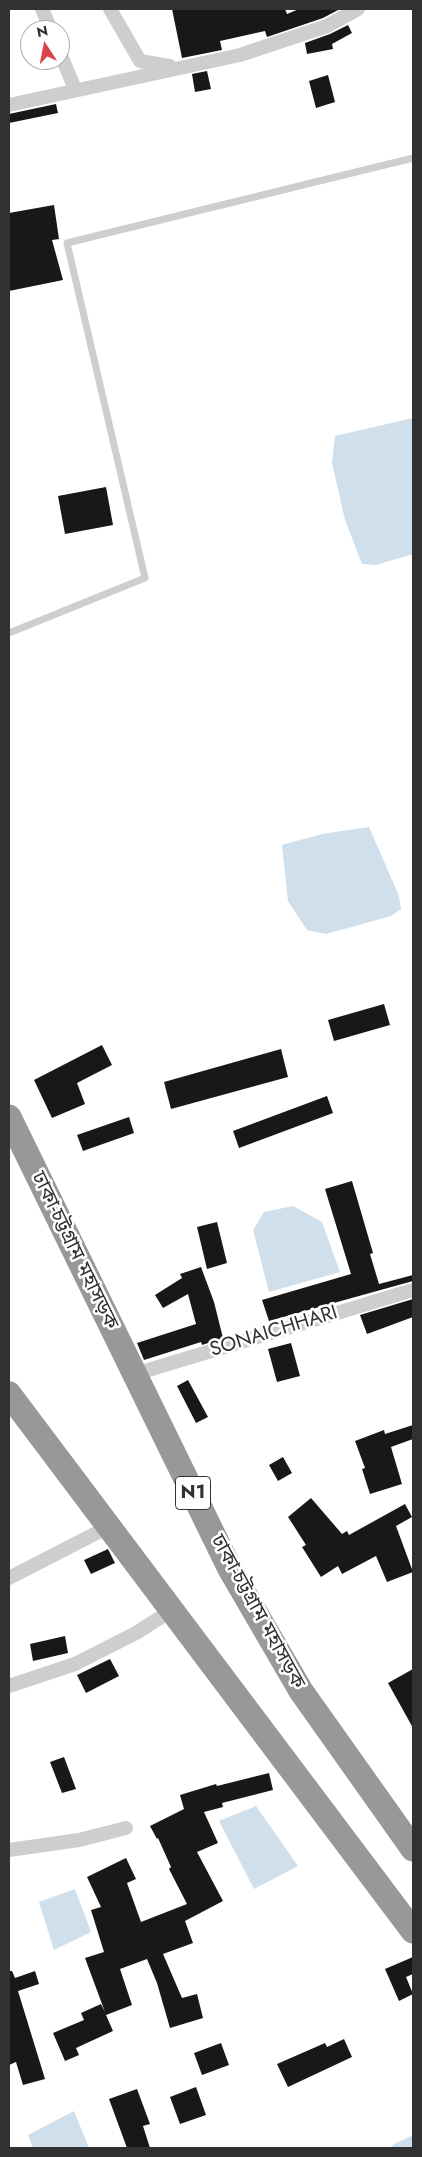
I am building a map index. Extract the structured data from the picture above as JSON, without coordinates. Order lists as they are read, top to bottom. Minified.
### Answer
{"streets":{"highway":["ঢাকা-চট্টগ্রাম মহাসড়ক","N1"],"street":["SONAICHHARI"]},"crossings":[["ঢাকা-চট্টগ্রাম মহাসড়ক","SONAICHHARI"]],"north":"top"}
